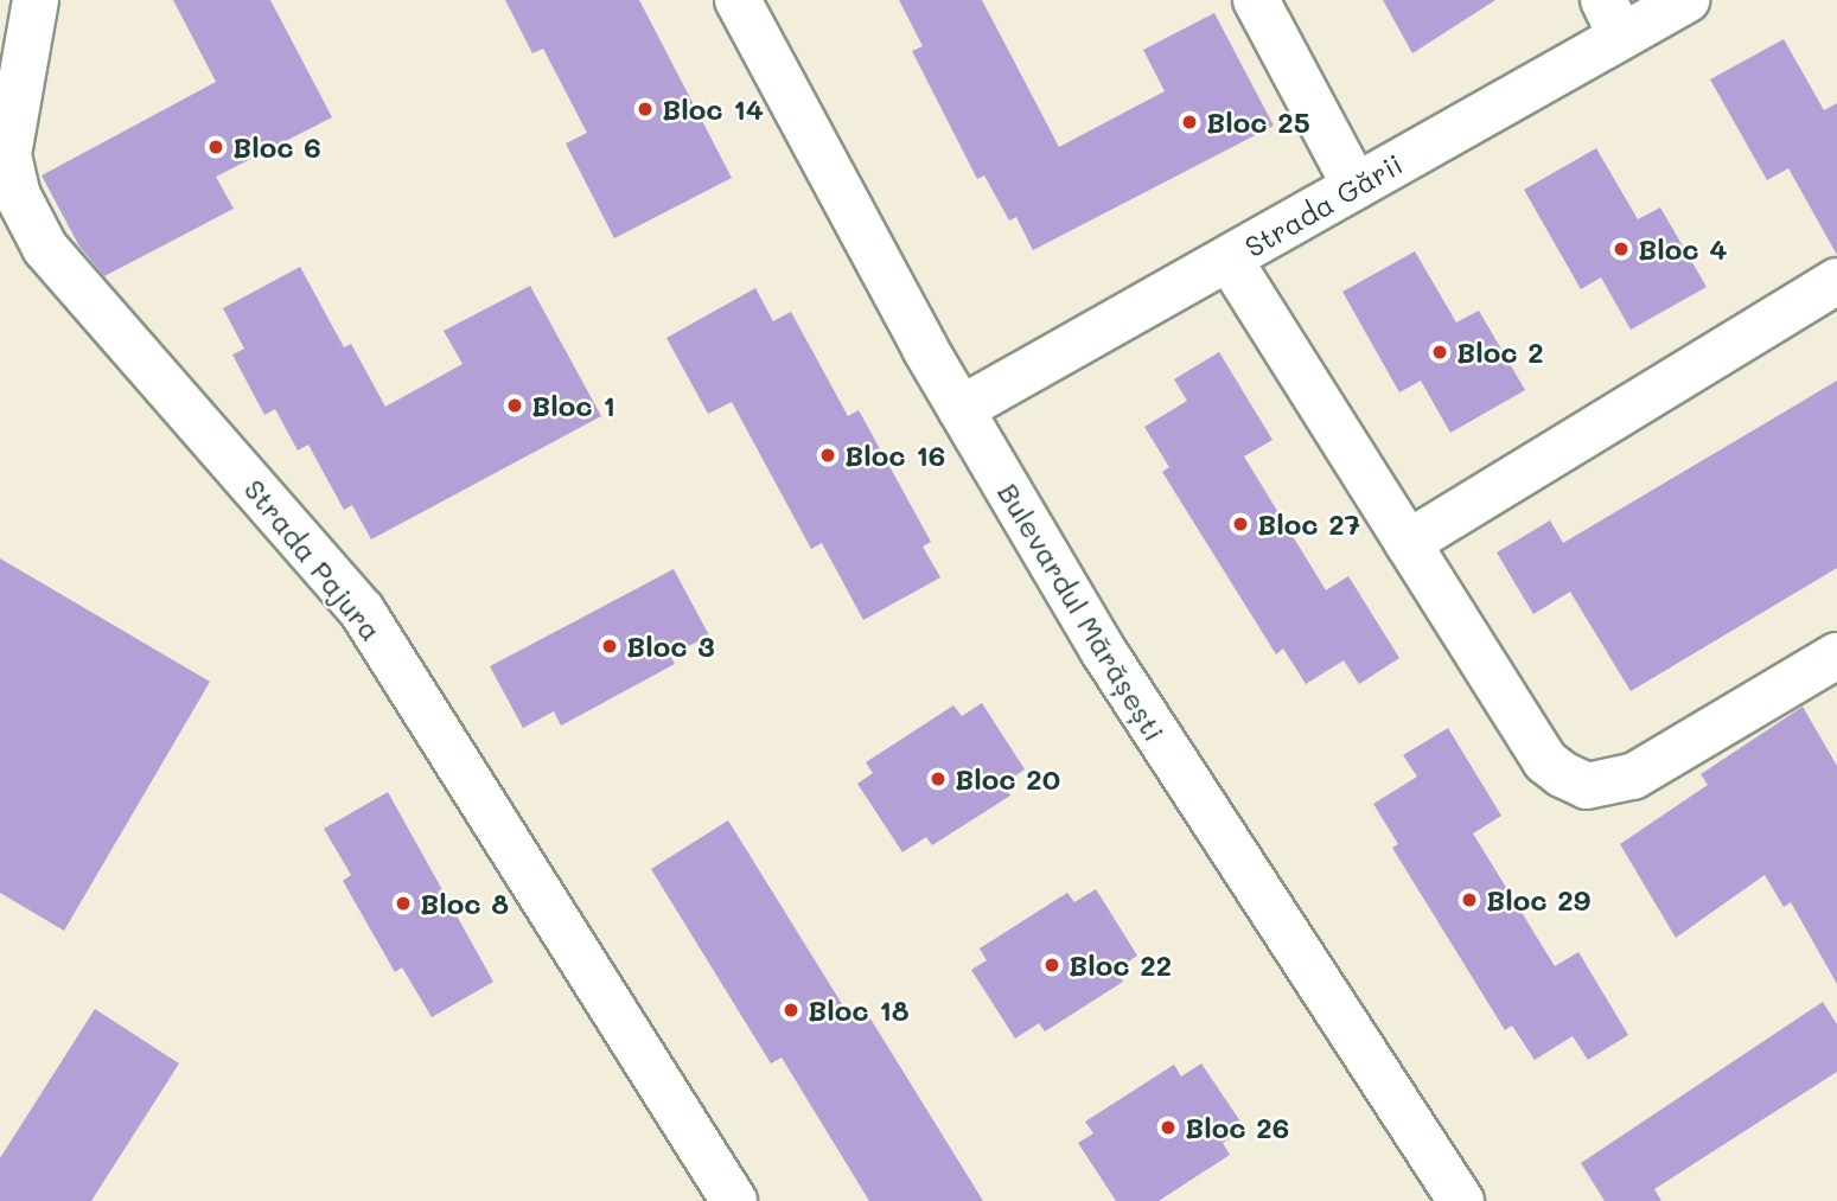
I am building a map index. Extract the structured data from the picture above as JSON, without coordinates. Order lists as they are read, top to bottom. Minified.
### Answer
{"streets":{"main road":["Strada Gării","Strada Pajura","Bulevardul Mărășești"]},"crossings":[["Strada Gării","Bulevardul Mărășești"]],"places":["Bloc 14","Bloc 25","Bloc 6","Bloc 4","Bloc 2","Bloc 1","Bloc 16","Bloc 27","Bloc 3","Bloc 20","Bloc 29","Bloc 8","Bloc 22","Bloc 18","Bloc 26"]}
